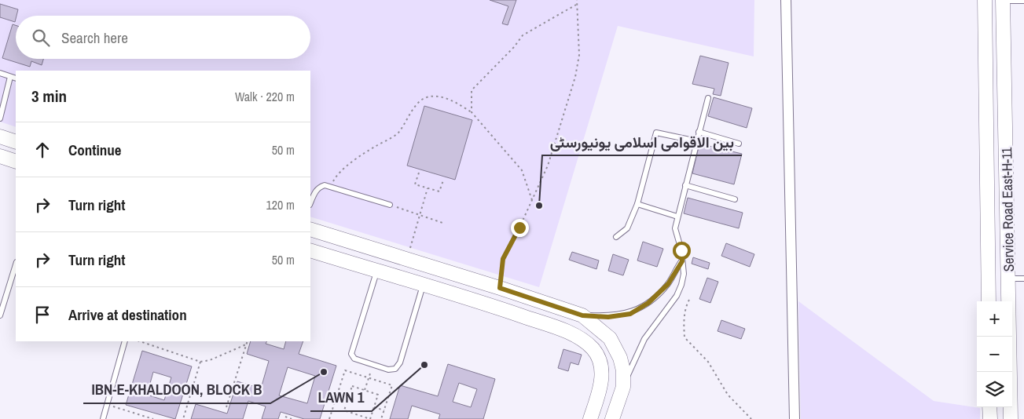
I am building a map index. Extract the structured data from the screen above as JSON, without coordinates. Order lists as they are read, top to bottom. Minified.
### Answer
{"streets":{"street":["Service Road East-H-11"]},"places":["بین الاقوامی اسلامی یونیورسٹی","LAWN 1","IBN-E-KHALDOON, BLOCK B"],"page":{"search":"Search here","heading":["3 min","Walk · 220 m"],"list":[["Continue","50 m"],["Turn right","120 m"],["Turn right","50 m"],"Arrive at destination"],"map_buttons":["+","−"]}}
